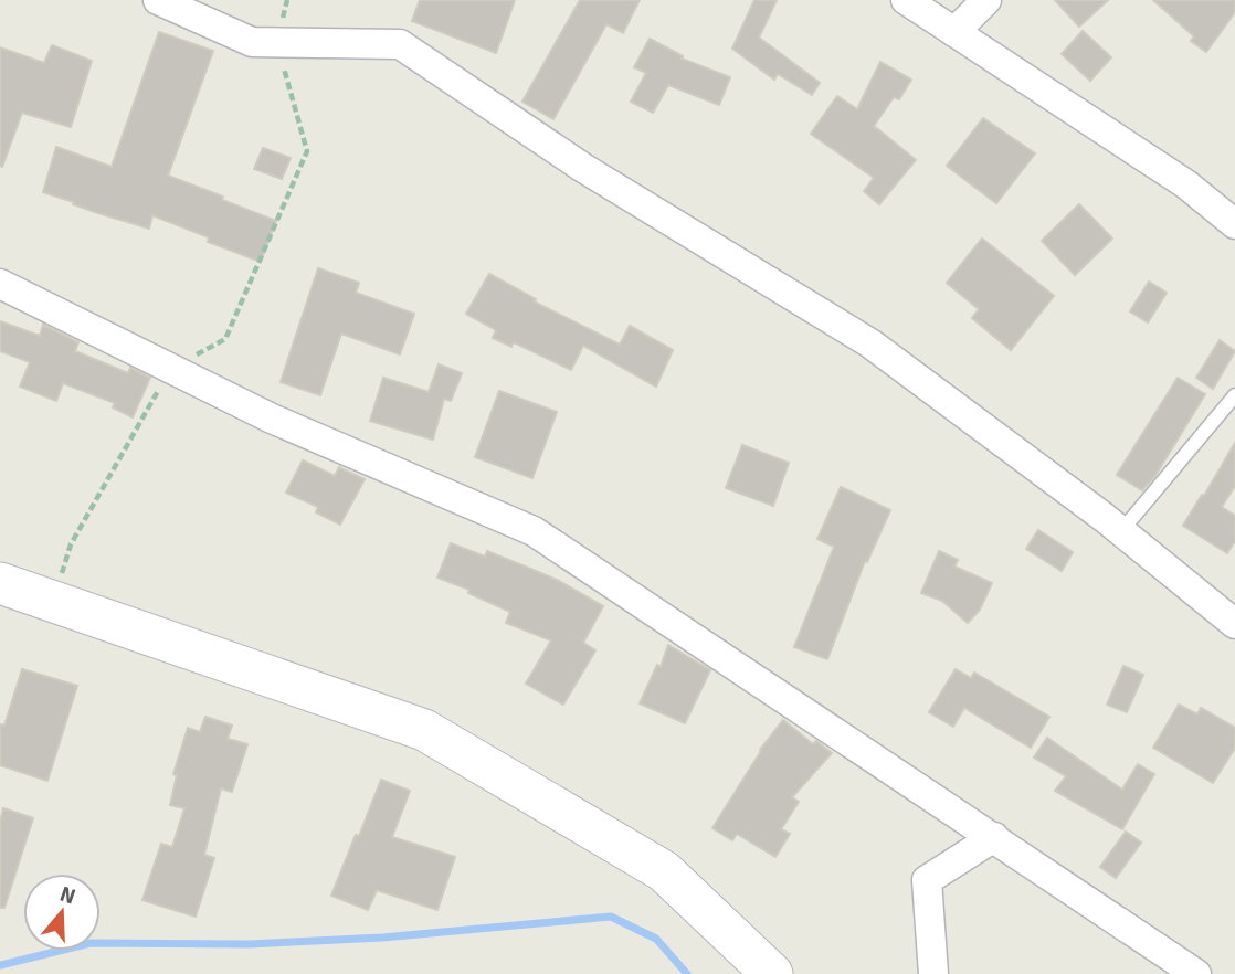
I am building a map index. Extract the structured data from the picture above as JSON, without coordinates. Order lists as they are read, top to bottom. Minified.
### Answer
{"north":"top"}
